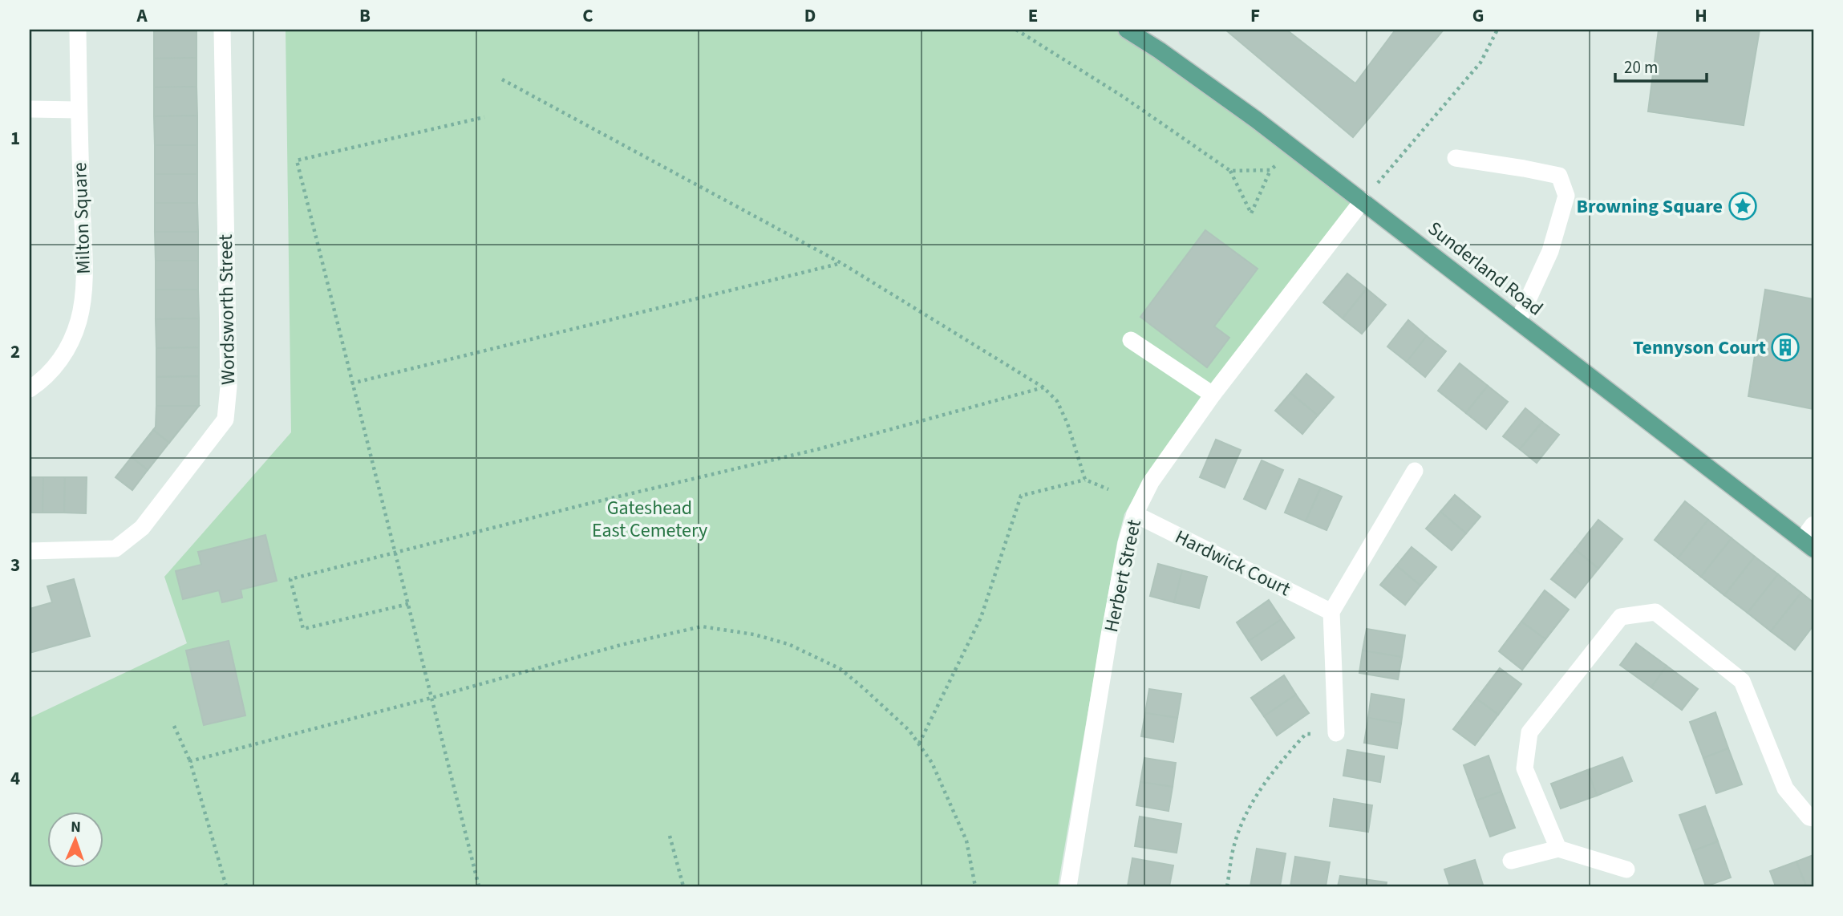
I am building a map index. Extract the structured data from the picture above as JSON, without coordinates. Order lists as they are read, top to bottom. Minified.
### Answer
{"streets":{"main road":["Sunderland Road"],"street":["Milton Square","Wordsworth Street","Hardwick Court","Herbert Street"]},"crossings":[["Sunderland Road","Herbert Street"],["Hardwick Court","Herbert Street"]],"parks":["Gateshead East Cemetery"],"places":{"place":["Browning Square"],"building":["Tennyson Court"]},"scale_bar":"20 m","north":"top","grid":{"columns":["A","B","C","D","E","F","G","H"],"rows":["1","2","3","4"]}}
